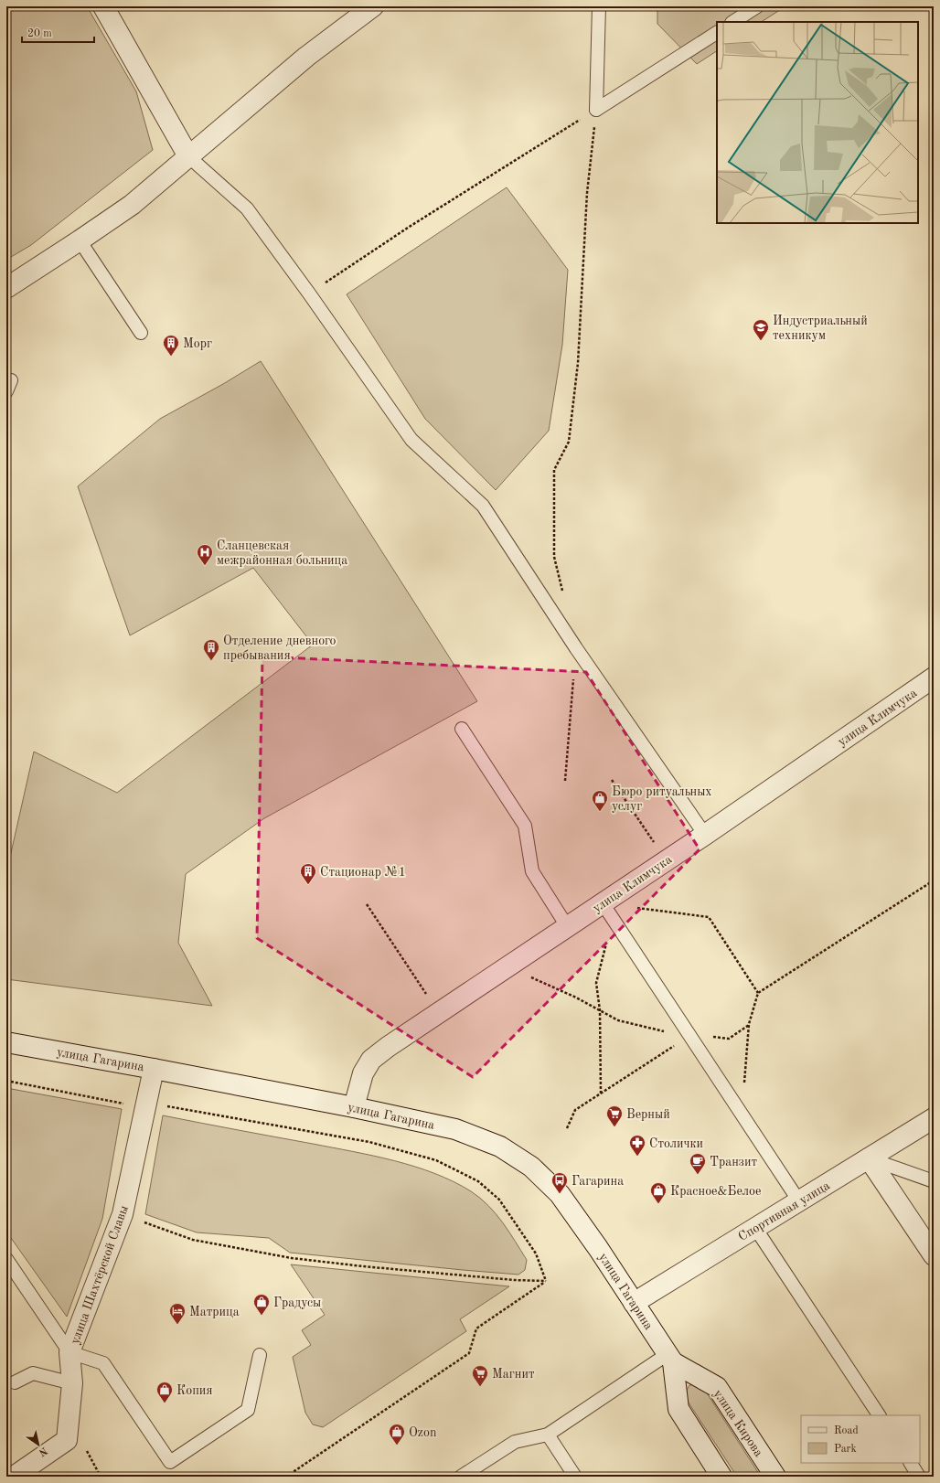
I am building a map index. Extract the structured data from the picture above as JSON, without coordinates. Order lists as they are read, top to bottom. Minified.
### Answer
{"streets":{"street":["улица Климчука","улица Гагарина","Спортивная улица","улица Шахтёрской Славы","улица Кирова"]},"crossings":[["улица Климчука","улица Гагарина"],["улица Гагарина","Спортивная улица"],["улица Гагарина","улица Шахтёрской Славы"],["улица Гагарина","улица Кирова"]],"places":{"school or university":["Индустриальный техникум"],"building":["Морг","Отделение дневного пребывания","Стационар №1"],"hospital":["Сланцевская межрайонная больница"],"shop":["Бюро ритуальных услуг","Красное&Белое","Градусы","Копия","Ozon"],"supermarket":["Верный","Магнит"],"pharmacy":["Столички"],"cafe":["Транзит"],"bus stop":["Гагарина"],"hotel":["Матрица"]},"legend":["Road","Park"],"scale_bar":"20 m","north":"bottom right"}
